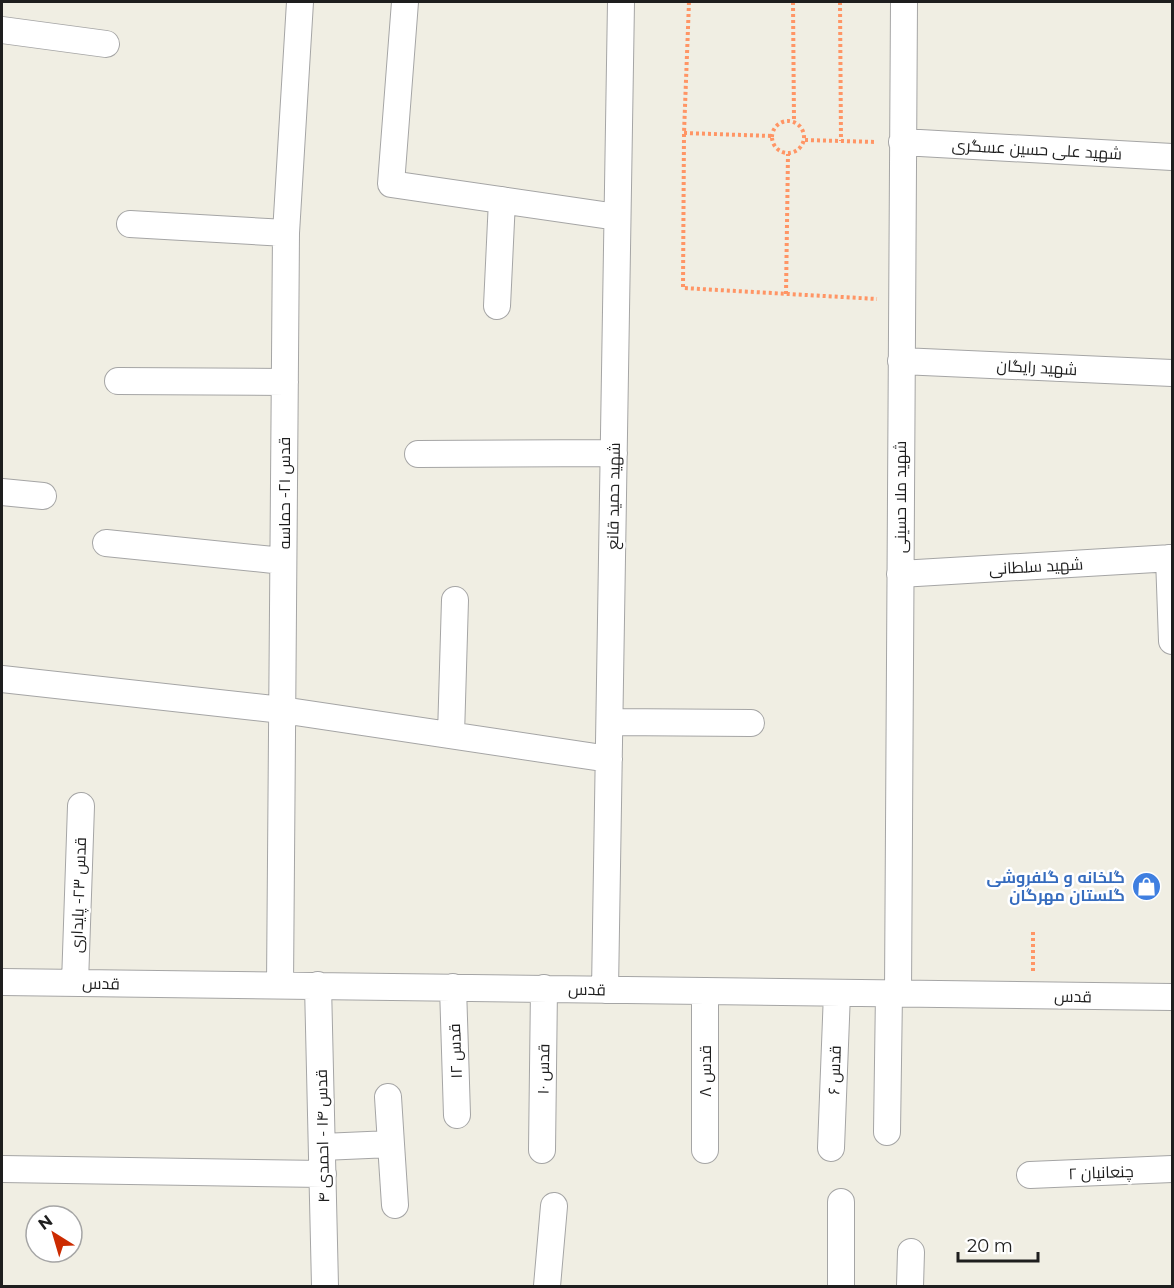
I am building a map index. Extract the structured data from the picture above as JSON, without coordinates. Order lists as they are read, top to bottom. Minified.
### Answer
{"streets":{"street":["شهید علی حسین عسگری","شهید رایگان","قدس ۲۱- حماسه","شهید حمید قانع","شهید ملا حسینی","شهید سلطانی","قدس ۲۳- پایداری","قدس","قدس ۱۲","قدس ۱۰","قدس ۶","قدس ۸","قدس ۱۴ - احمدی ۴","چنعانیان ۲"]},"crossings":[["شهید علی حسین عسگری","شهید ملا حسینی"],["شهید رایگان","شهید ملا حسینی"],["قدس ۲۱- حماسه","قدس"],["شهید حمید قانع","قدس"],["شهید ملا حسینی","شهید سلطانی"],["شهید ملا حسینی","قدس"],["قدس ۲۳- پایداری","قدس"],["قدس","قدس ۱۲"],["قدس","قدس ۱۰"],["قدس","قدس ۶"],["قدس","قدس ۸"],["قدس","قدس ۱۴ - احمدی ۴"]],"places":{"shop":["گلخانه و گلفروشی گلستان مهرگان"]},"scale_bar":"20 m","north":"top left"}
